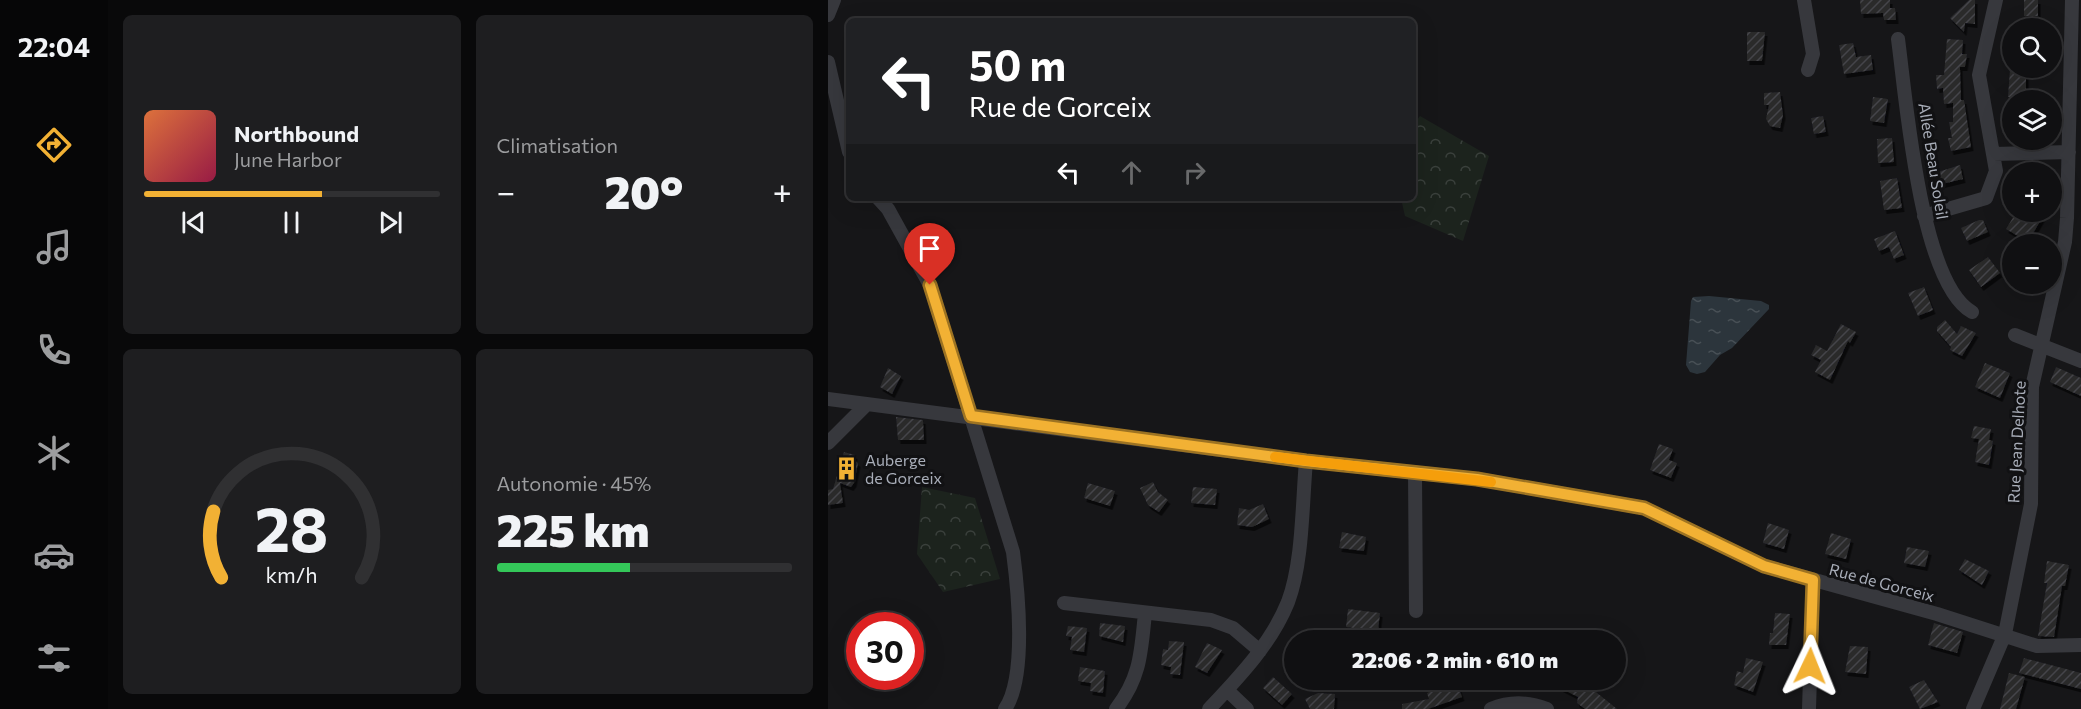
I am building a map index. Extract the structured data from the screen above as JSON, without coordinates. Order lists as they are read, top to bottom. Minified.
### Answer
{"streets":{"street":["Allée Beau Soleil","Rue Jean Delhote","Rue de Gorceix"]},"crossings":[["Rue Jean Delhote","Rue de Gorceix"]],"places":{"building":["Auberge de Gorceix"]},"page":{"tabs":"22:04","tile":["Climatisation",["Autonomie · 45%","225 km"]],"map_buttons":["+","−"],"turn":["50 m","Rue de Gorceix"],"song":["Northbound","June Harbor"],"heat":["−","20°","+"],"limit":"30","trip":"22:06 · 2 min · 610 m","gauge":["28","km/h"]}}
